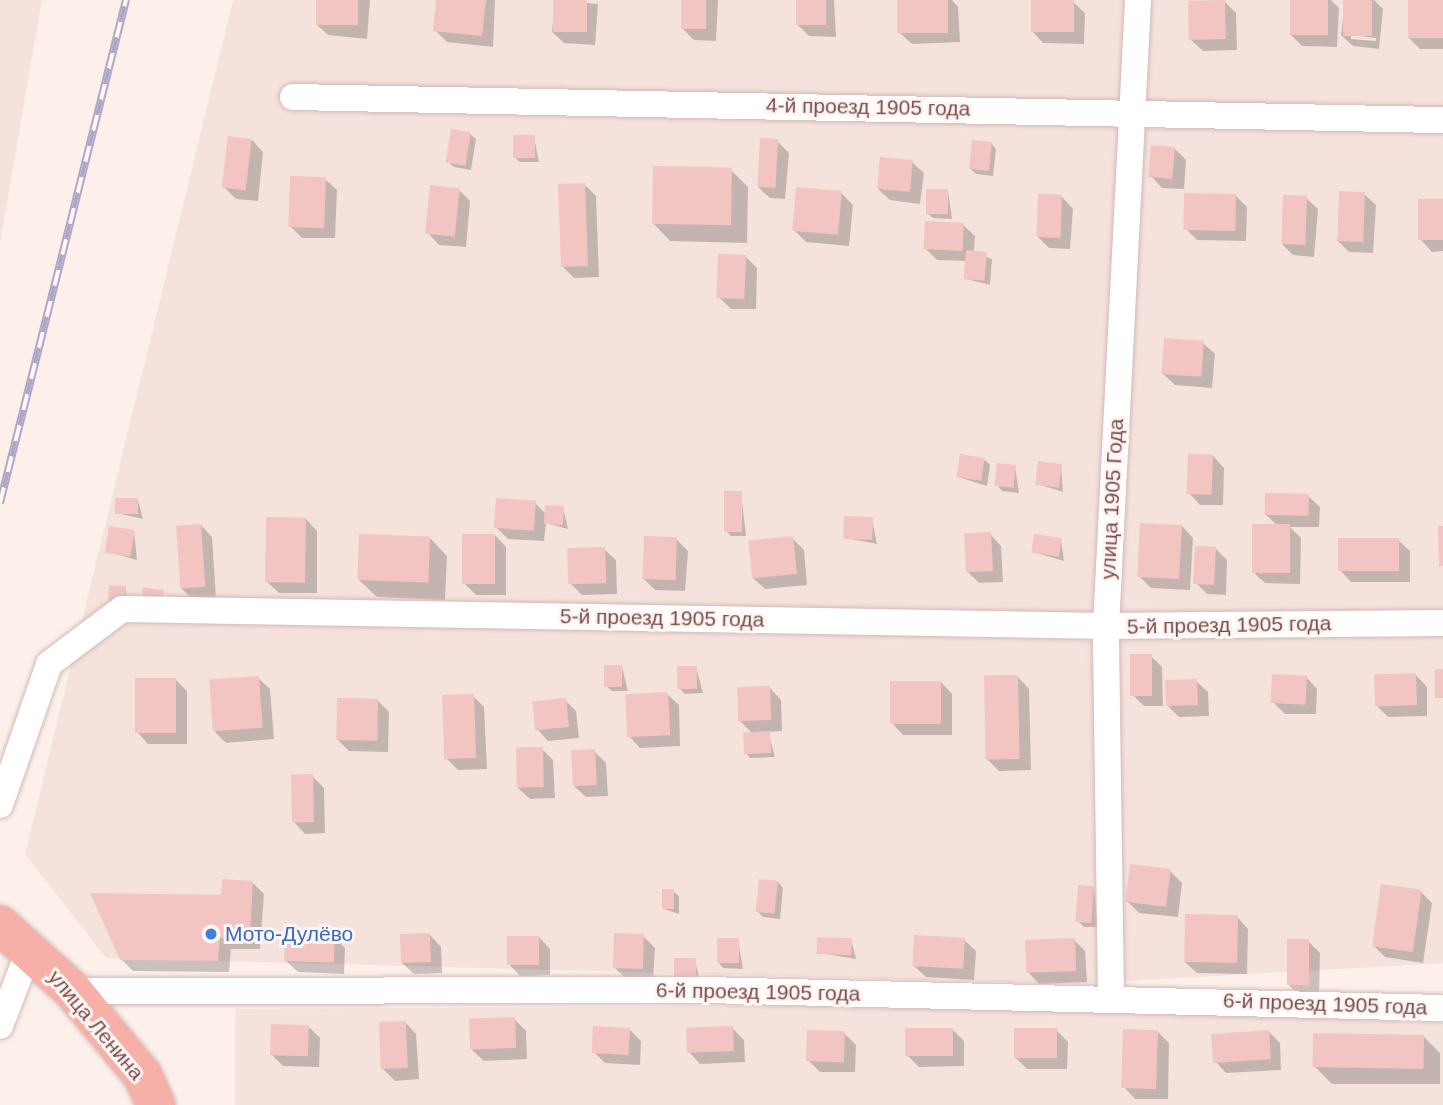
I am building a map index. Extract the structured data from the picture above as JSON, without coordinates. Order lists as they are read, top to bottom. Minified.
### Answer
{"streets":{"highway":["улица Ленина"],"street":["4-й проезд 1905 года","улица 1905 Года","5-й проезд 1905 года","6-й проезд 1905 года"]},"crossings":[["4-й проезд 1905 года","улица 1905 Года"],["улица 1905 Года","5-й проезд 1905 года"],["улица 1905 Года","6-й проезд 1905 года"],["6-й проезд 1905 года","улица Ленина"]],"places":["Мото-Дулёво"]}
